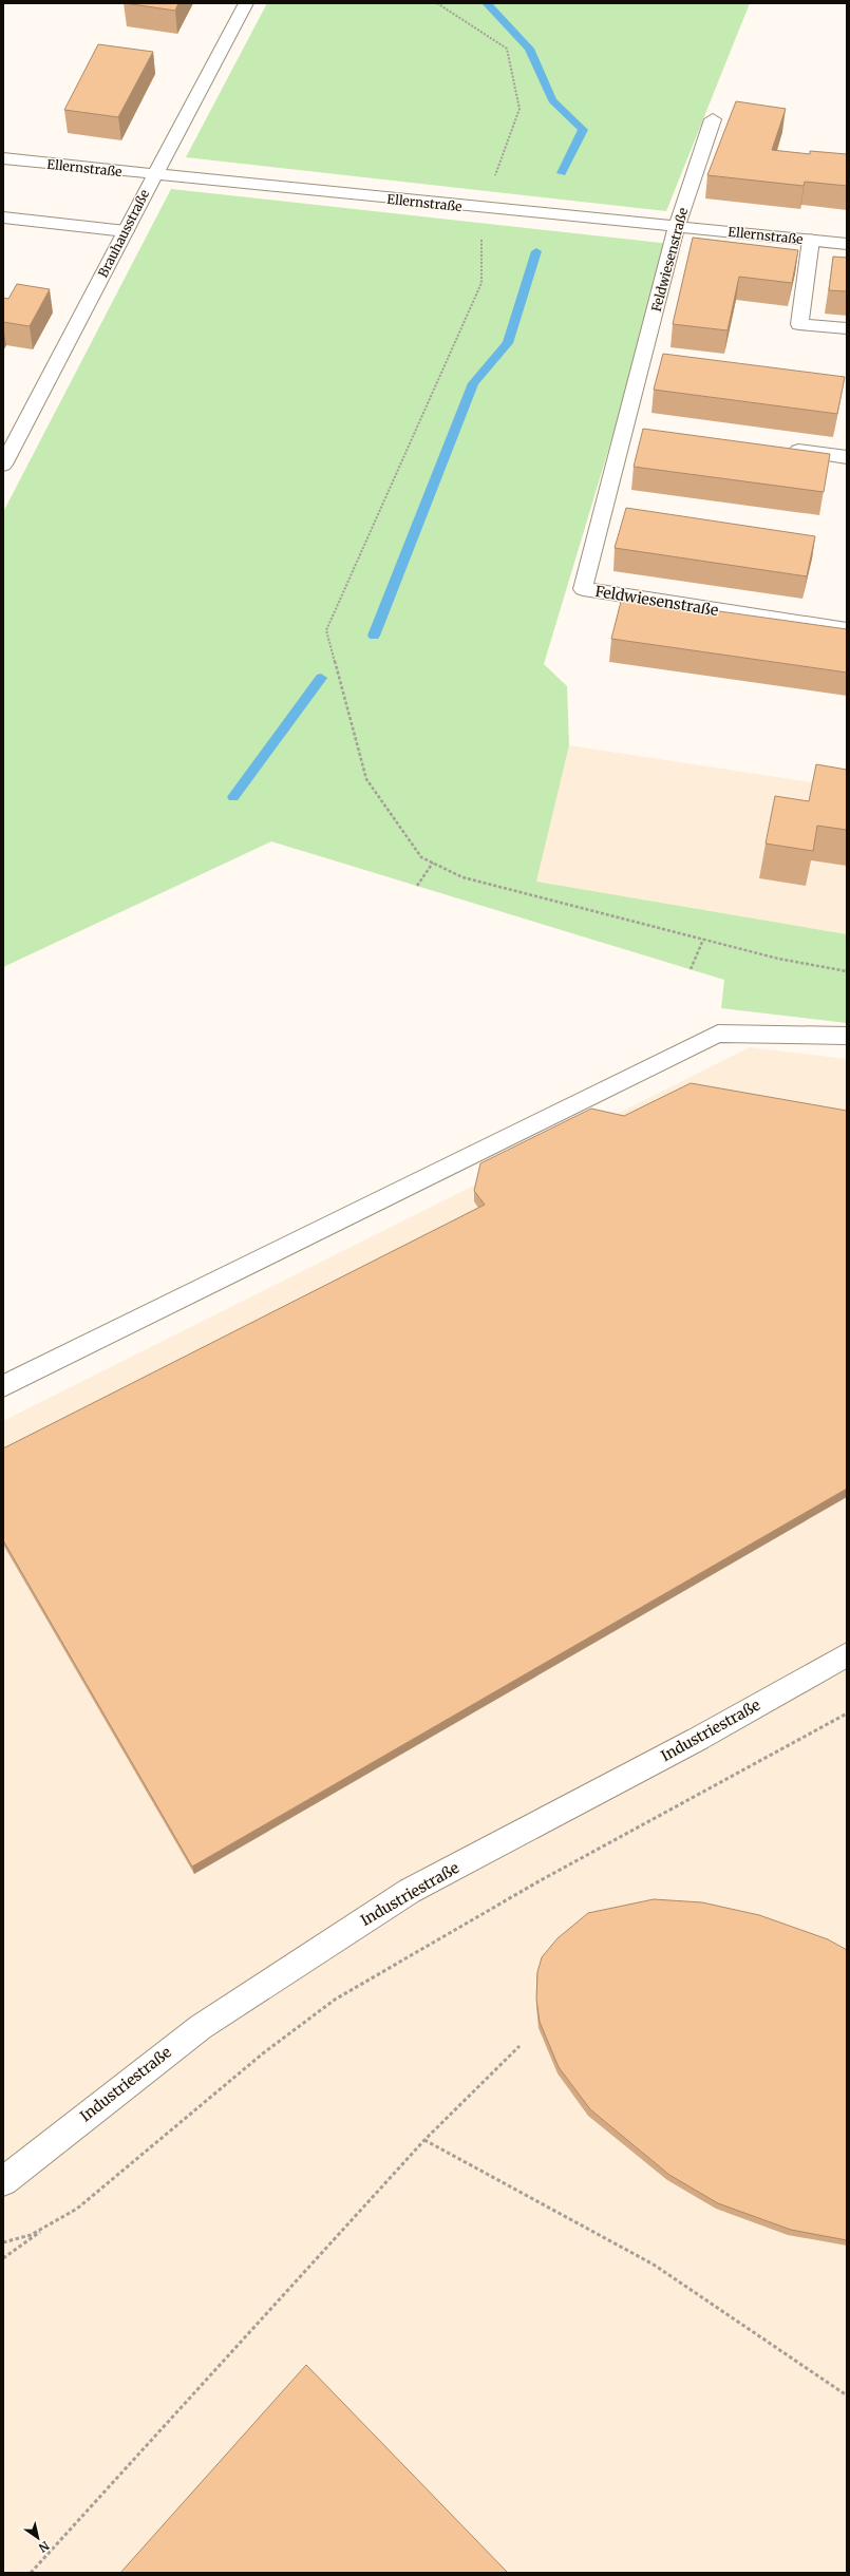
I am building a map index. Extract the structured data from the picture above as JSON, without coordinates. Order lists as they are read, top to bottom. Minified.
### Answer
{"streets":{"street":["Ellernstraße","Brauhausstraße","Feldwiesenstraße","Industriestraße"]},"crossings":[["Ellernstraße","Brauhausstraße"],["Ellernstraße","Feldwiesenstraße"]],"north":"bottom right"}
